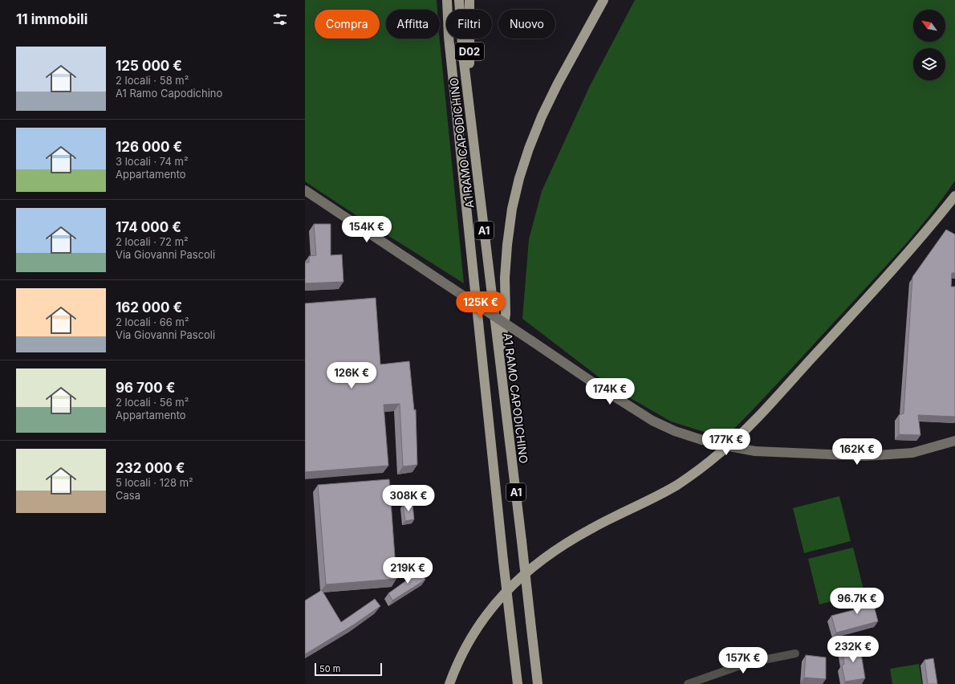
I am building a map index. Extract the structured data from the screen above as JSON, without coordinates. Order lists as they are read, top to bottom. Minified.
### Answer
{"streets":{"highway":["D02","A1 RAMO CAPODICHINO","A1"]},"crossings":[["D02","A1 RAMO CAPODICHINO"]],"scale_bar":"50 m","north":"top left","page":{"heading":"11 immobili","chip":["Compra","Affitta","Filtri","Nuovo"],"list":[{"name":"125 000 €","note":"2 locali · 58 m² · A1 Ramo Capodichino"},{"name":"126 000 €","note":"3 locali · 74 m² · Appartamento"},{"name":"174 000 €","note":"2 locali · 72 m² · Via Giovanni Pascoli"},{"name":"162 000 €","note":"2 locali · 66 m² · Via Giovanni Pascoli"},{"name":"96 700 €","note":"2 locali · 56 m² · Appartamento"},{"name":"232 000 €","note":"5 locali · 128 m² · Casa"}],"price":["154K €","125K €","126K €","174K €","177K €","162K €","308K €","219K €","96.7K €","232K €","157K €"],"scale":"50 m"}}
